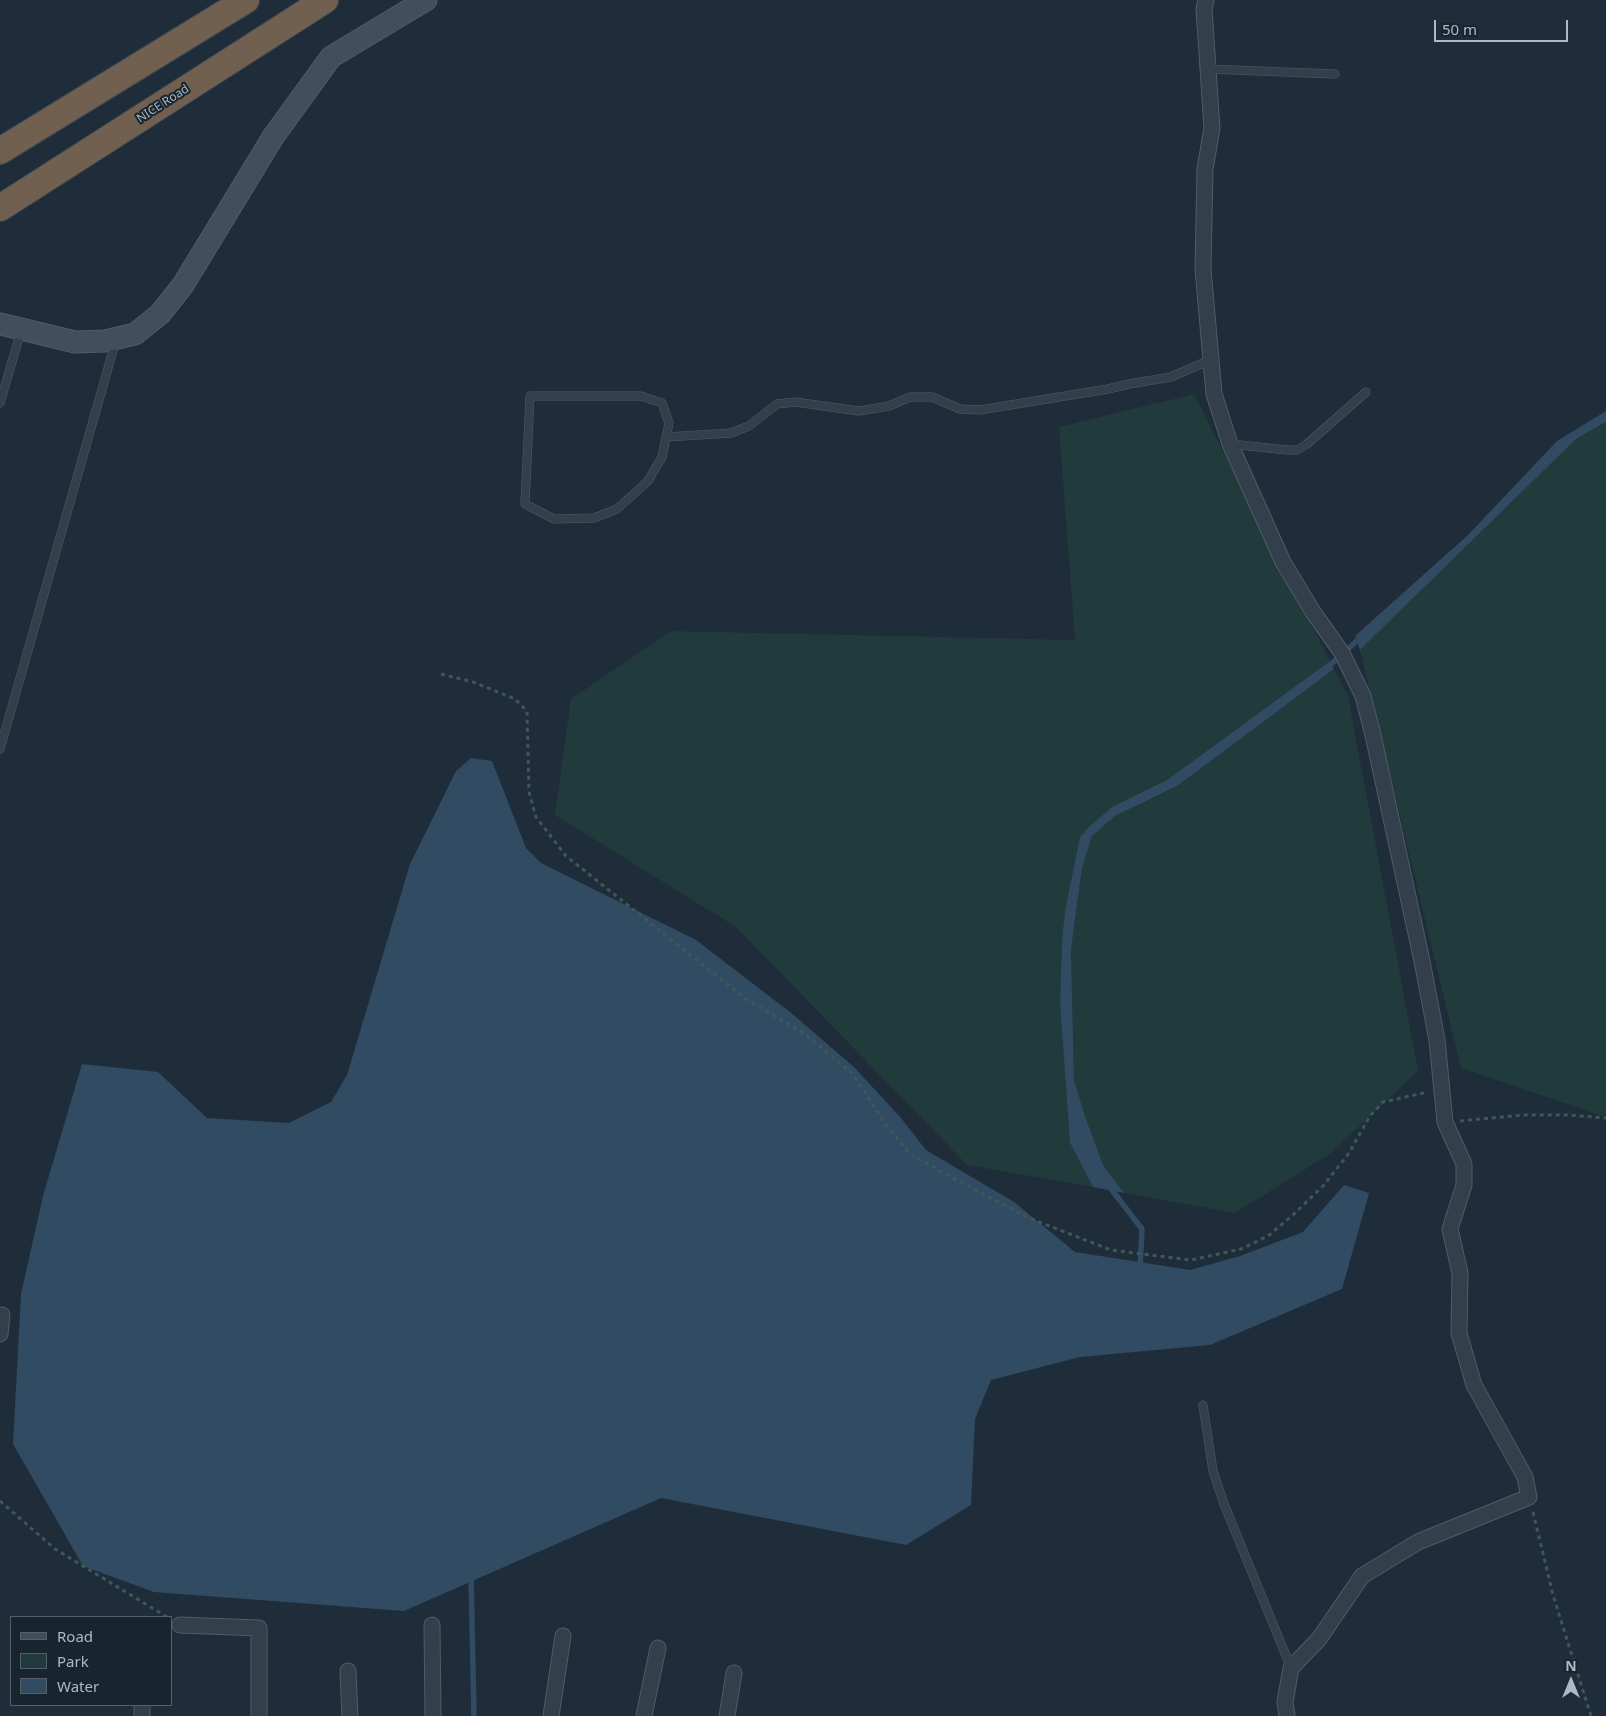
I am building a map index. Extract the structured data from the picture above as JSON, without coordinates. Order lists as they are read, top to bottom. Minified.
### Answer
{"streets":{"highway":["NICE Road"]},"legend":["Road","Park","Water"],"scale_bar":"50 m","north":"top"}
